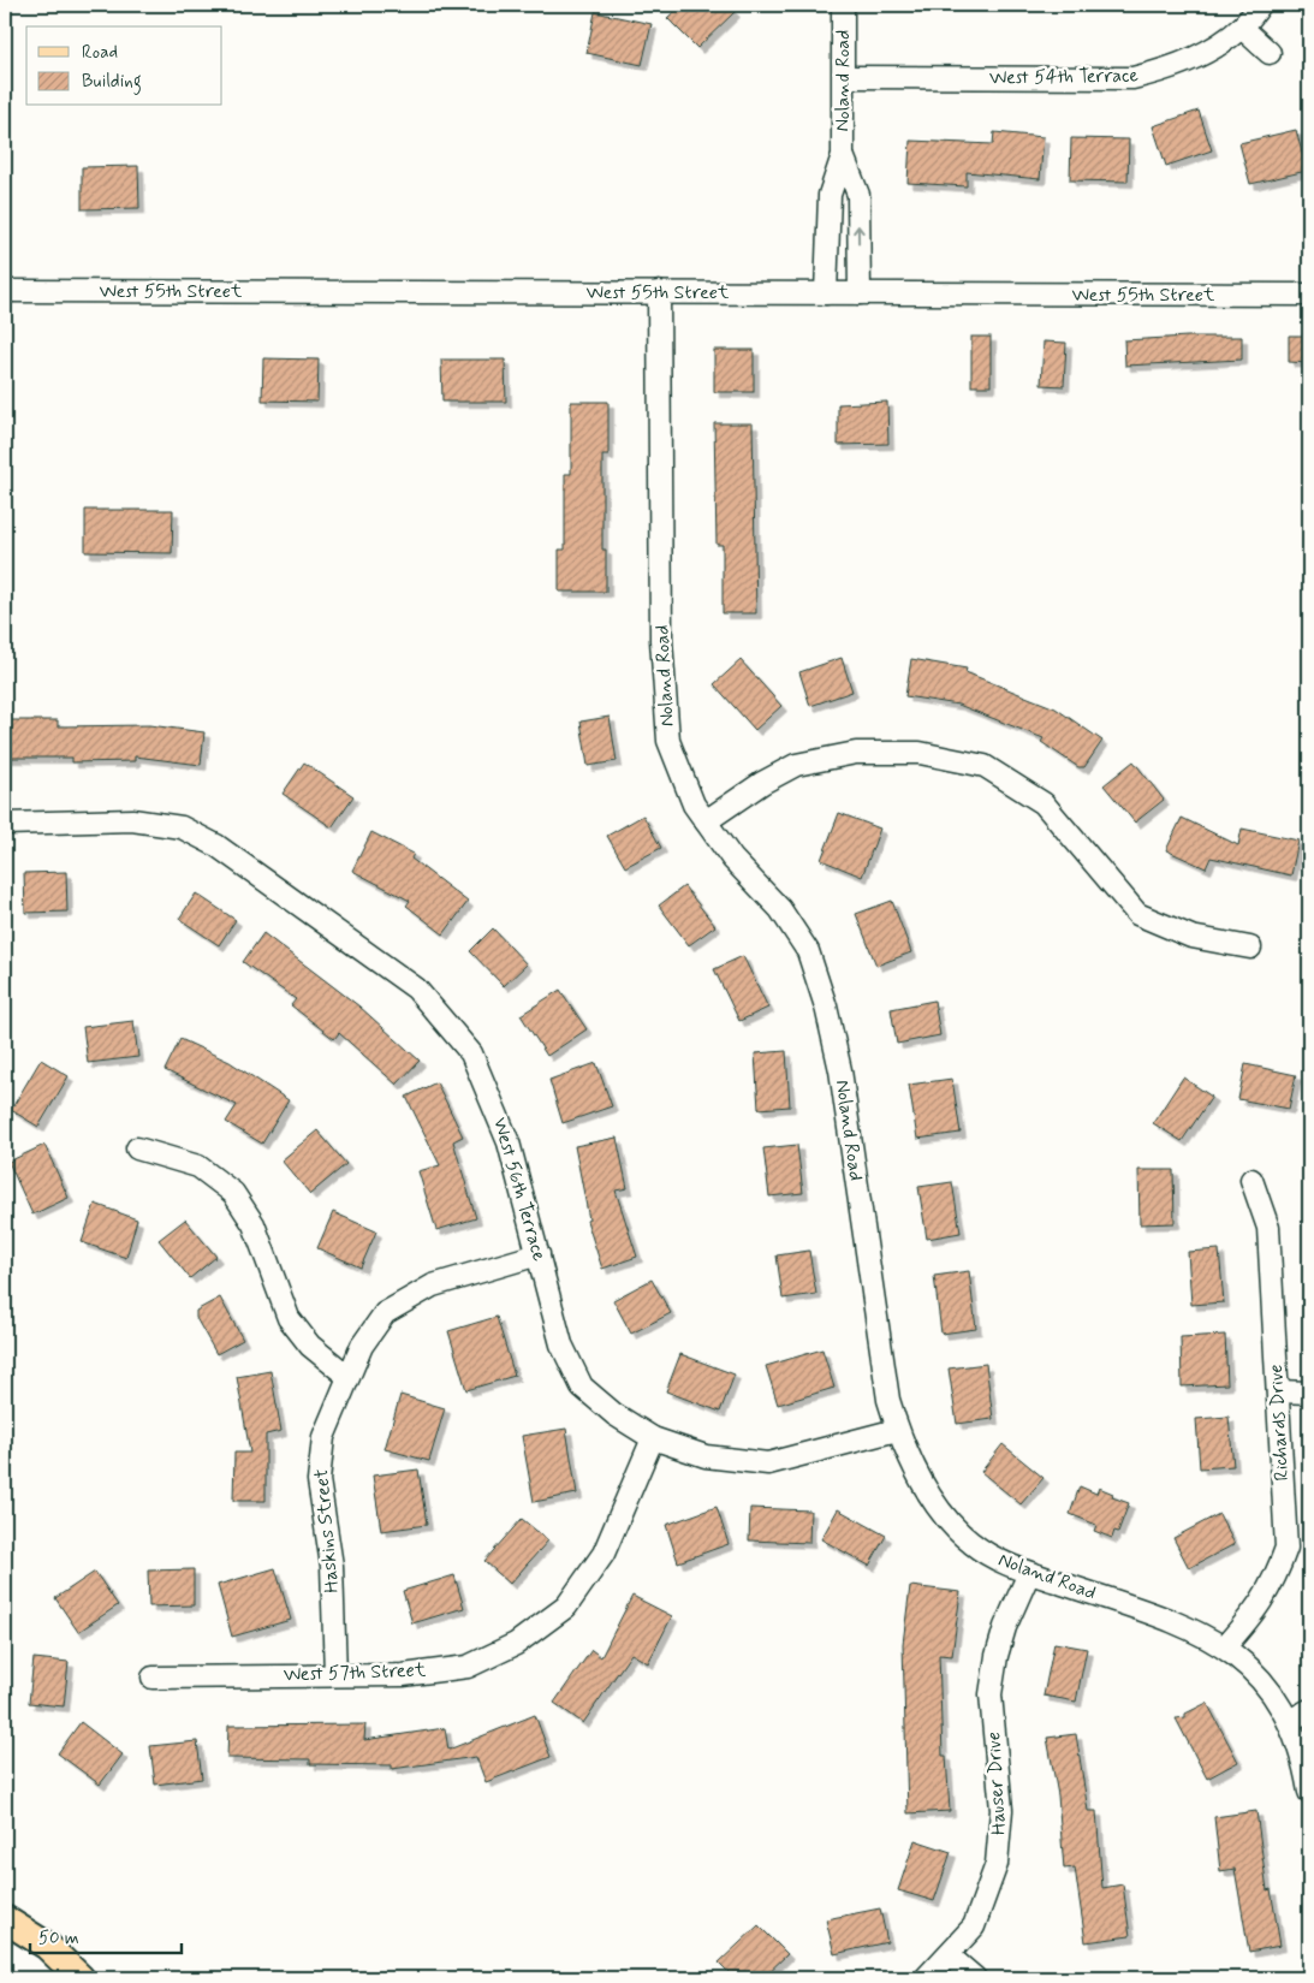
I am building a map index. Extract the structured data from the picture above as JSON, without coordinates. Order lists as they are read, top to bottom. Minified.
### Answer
{"streets":{"street":["West 54th Terrace","Noland Road","West 55th Street","West 56th Terrace","Richards Drive","Haskins Street","West 57th Street","Hauser Drive"]},"crossings":[["West 54th Terrace","Noland Road"],["Noland Road","West 55th Street"],["Noland Road","West 56th Terrace"],["Noland Road","Richards Drive"],["Noland Road","Hauser Drive"],["West 56th Terrace","Haskins Street"],["West 56th Terrace","West 57th Street"],["Haskins Street","West 57th Street"]],"legend":["Road","Building"],"scale_bar":"50 m"}
